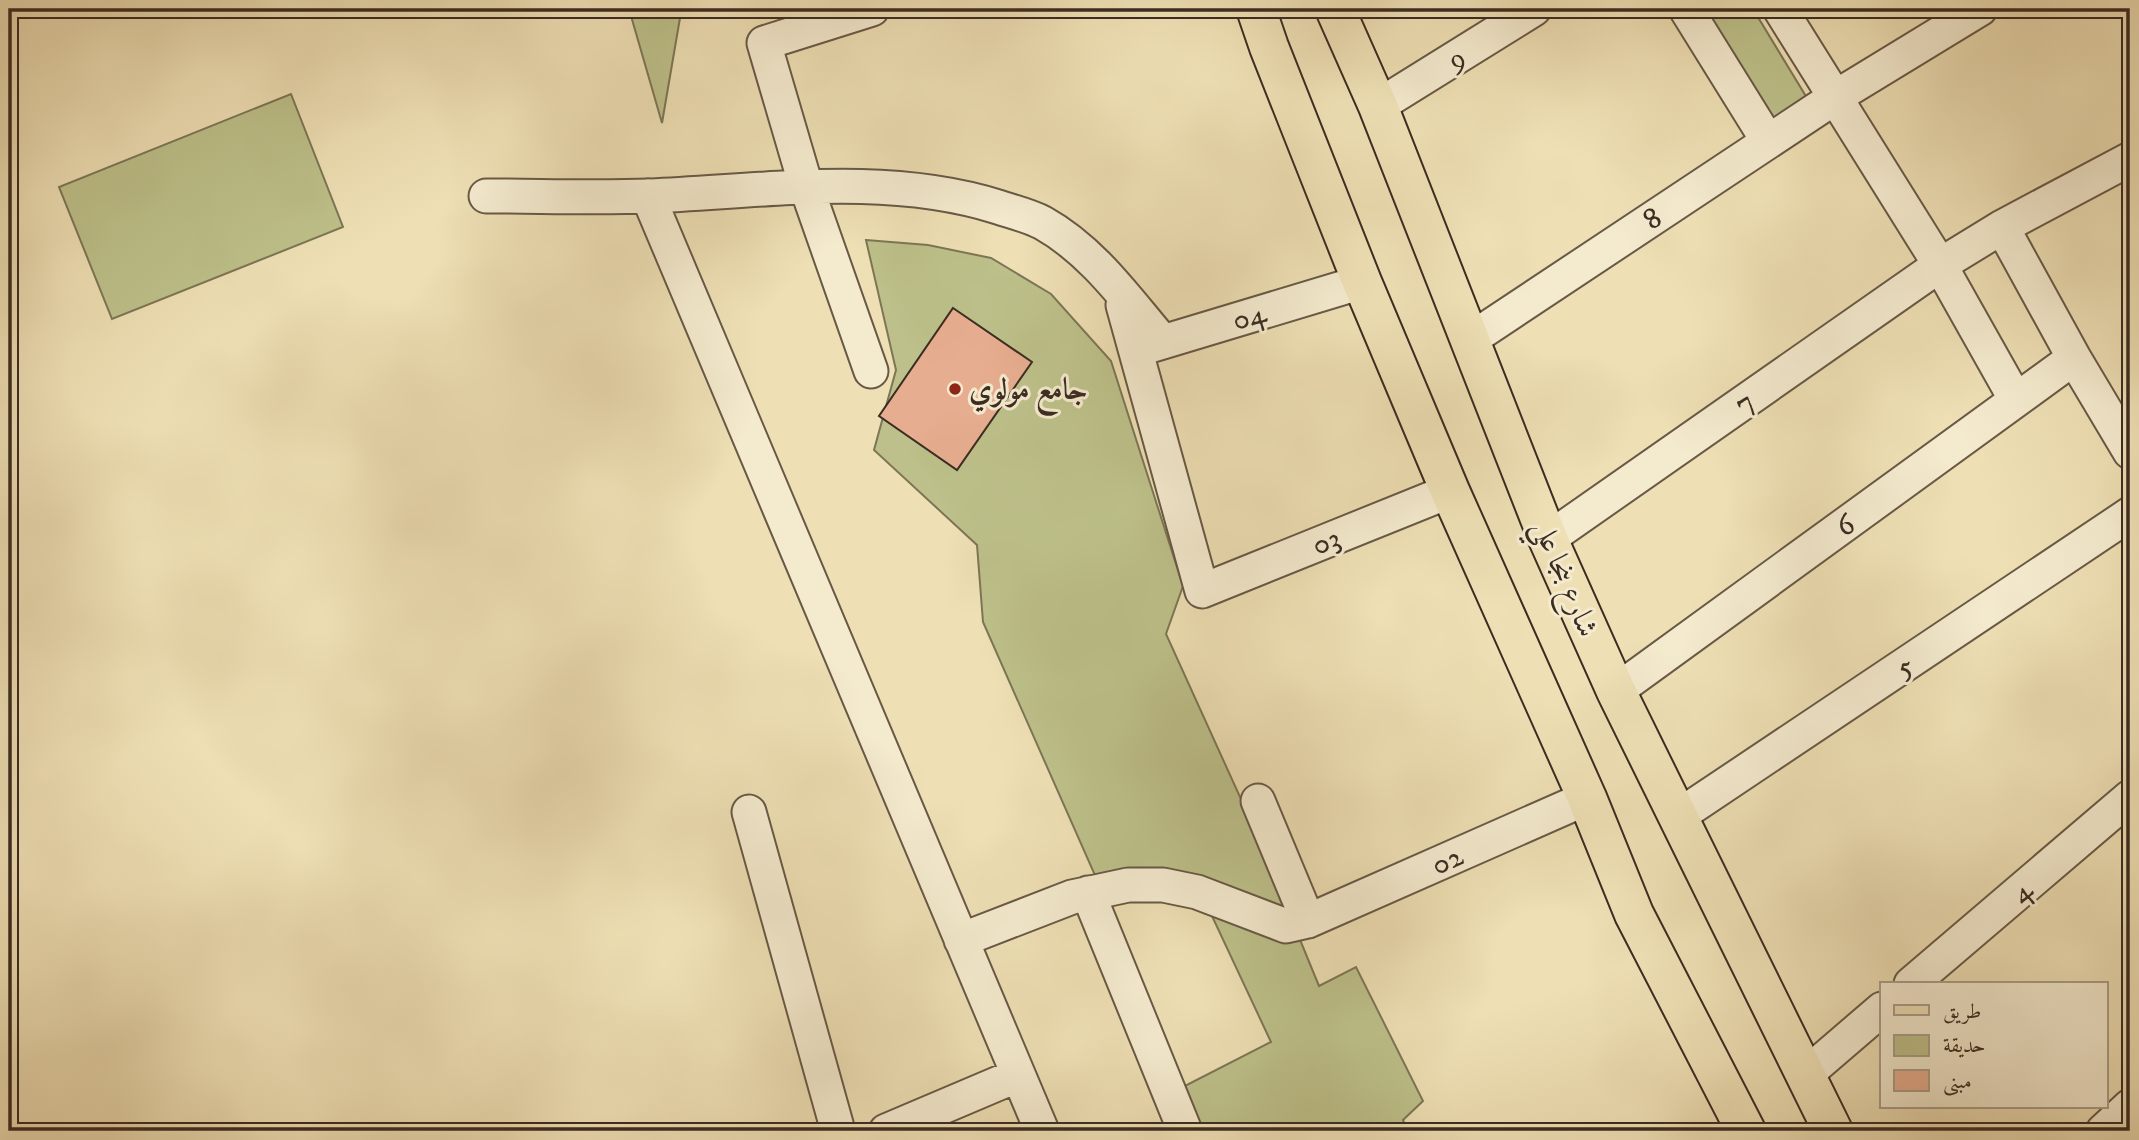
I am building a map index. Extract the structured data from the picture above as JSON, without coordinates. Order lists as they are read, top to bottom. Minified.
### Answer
{"streets":{"main road":["شارع بنجا علي"],"street":["9","8","04","7","6","03","5","02","4"]},"crossings":[["9","شارع بنجا علي"],["8","شارع بنجا علي"],["04","03"],["7","شارع بنجا علي"],["6","شارع بنجا علي"],["شارع بنجا علي","5"]],"places":["جامع مولوي"],"legend":["طريق","حديقة","مبنى"]}
